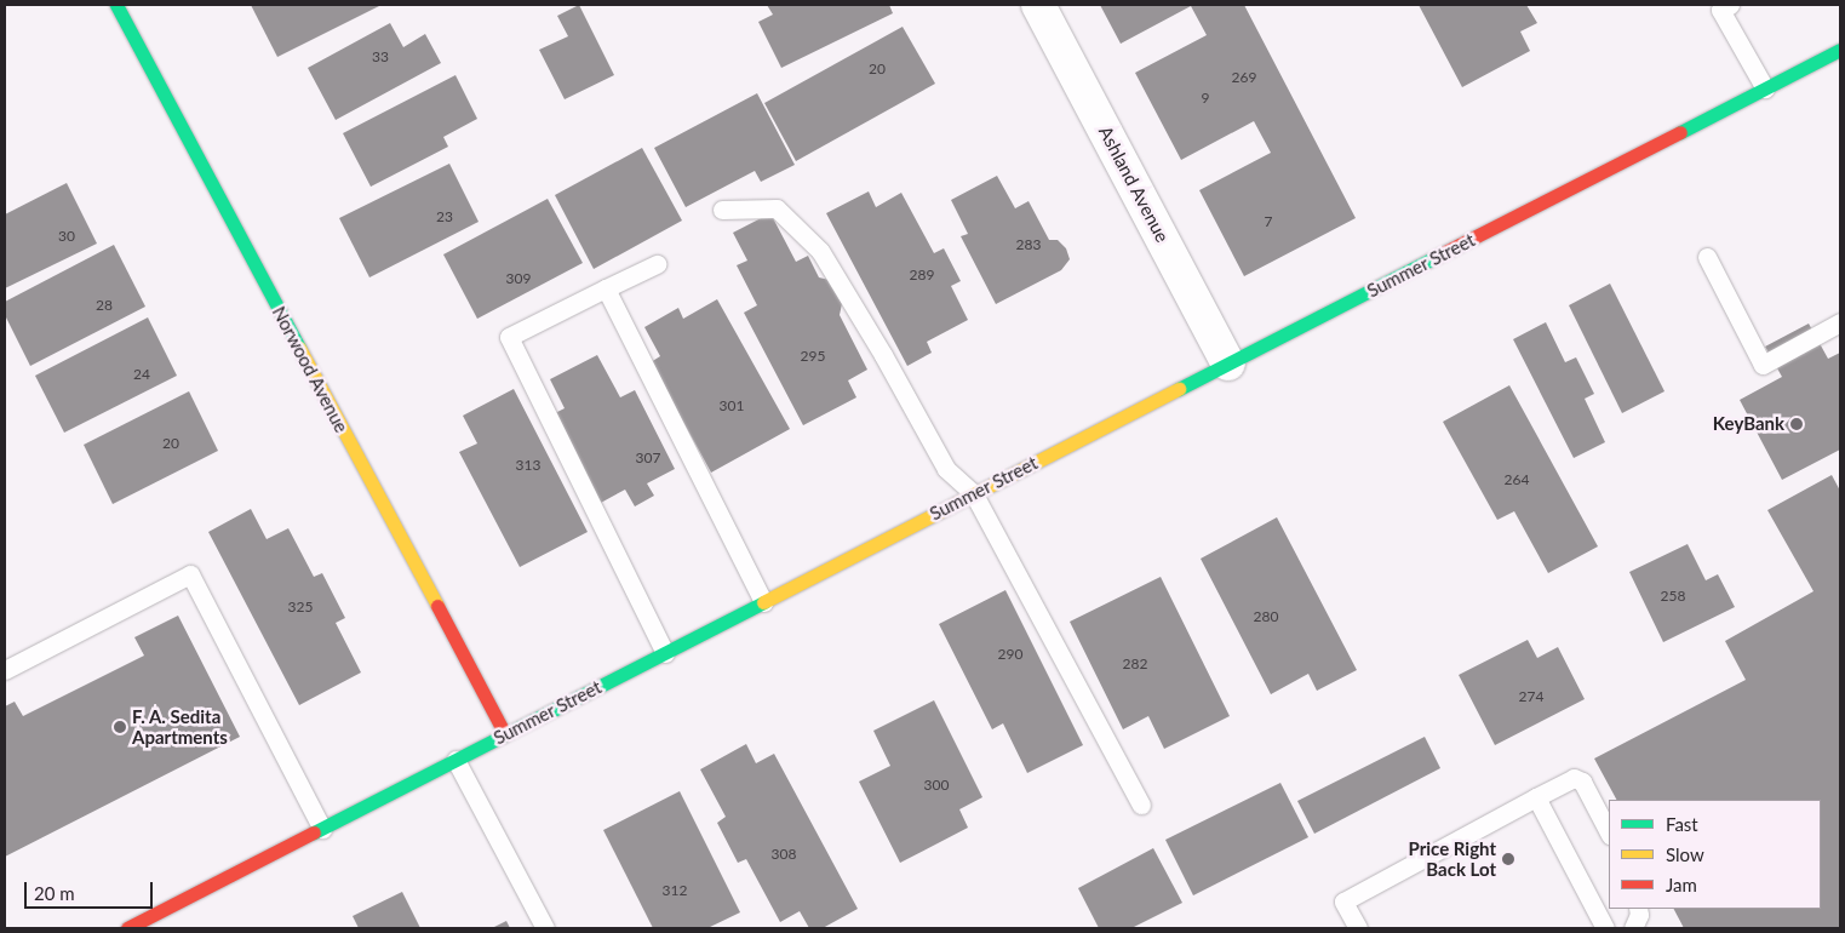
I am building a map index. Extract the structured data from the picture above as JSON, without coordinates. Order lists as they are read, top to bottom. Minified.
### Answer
{"streets":{"street":["Ashland Avenue","Summer Street","Norwood Avenue"]},"crossings":[["Ashland Avenue","Summer Street"],["Summer Street","Norwood Avenue"]],"places":["KeyBank","F. A. Sedita Apartments","Price Right Back Lot"],"house_numbers":["33","20","269","9","23","7","30","283","289","309","28","295","24","301","20","307","313","264","258","325","280","290","282","274","300","308","312"],"legend":["Fast","Slow","Jam"],"scale_bar":"20 m"}
